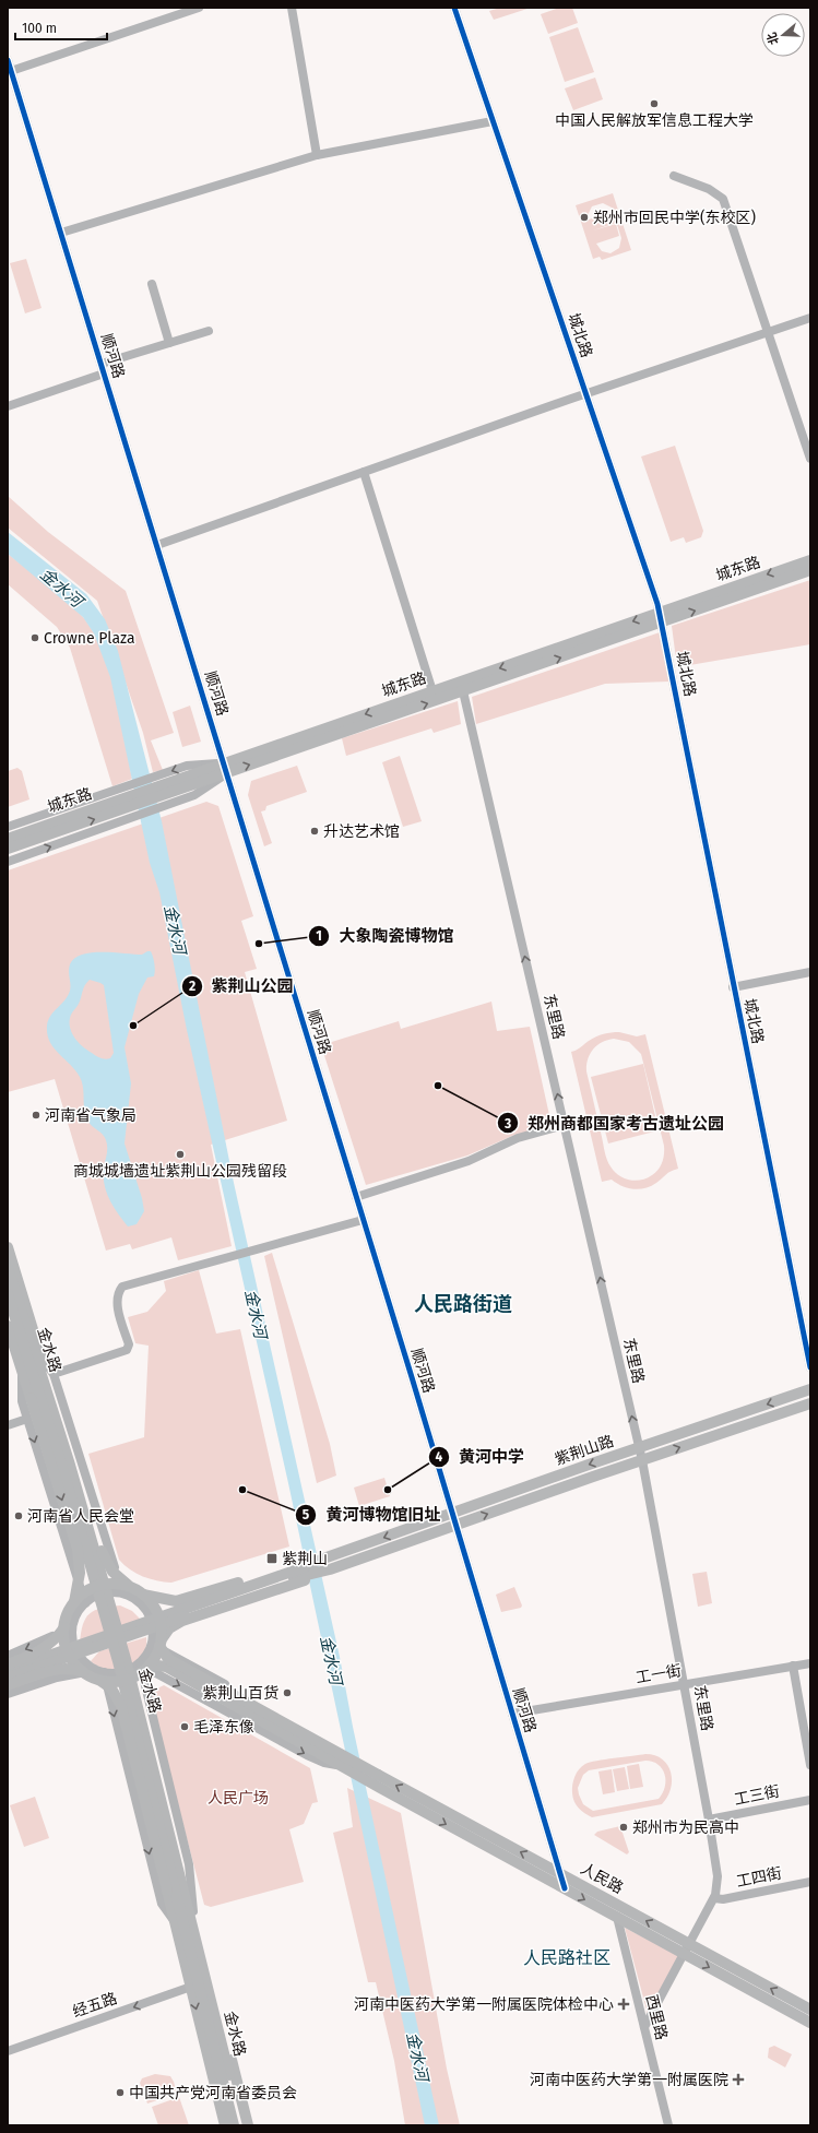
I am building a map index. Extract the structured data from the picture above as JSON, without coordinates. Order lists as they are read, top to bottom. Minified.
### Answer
{"streets":{"main road":["城东路","金水路","紫荆山路","人民路"],"street":["城北路","顺河路","东里路","工一街","工三街","工四街","经五路","西里路"]},"crossings":[["城北路","城东路"],["顺河路","城东路"],["顺河路","紫荆山路"],["顺河路","工一街"],["顺河路","人民路"],["城东路","东里路"],["东里路","紫荆山路"],["东里路","工一街"],["东里路","工三街"],["东里路","工四街"],["东里路","人民路"],["东里路","西里路"],["人民路","西里路"]],"one_way":["东里路","经五路"],"districts":["人民路街道","人民路社区"],"water":["金水河"],"parks":["人民广场"],"places":{"other":["中国人民解放军信息工程大学","郑州市回民中学(东校区)","Crowne Plaza","升达艺术馆","大象陶瓷博物馆","紫荆山公园","郑州商都国家考古遗址公园","河南省气象局","商城城墙遗址紫荆山公园残留段","黄河博物馆旧址","黄河中学","河南省人民会堂","紫荆山百货","毛泽东像","郑州市为民高中","中国共产党河南省委员会"],"transit":["紫荆山"],"health":["河南中医药大学第一附属医院体检中心","河南中医药大学第一附属医院"]},"scale_bar":"100 m","north":"left"}
